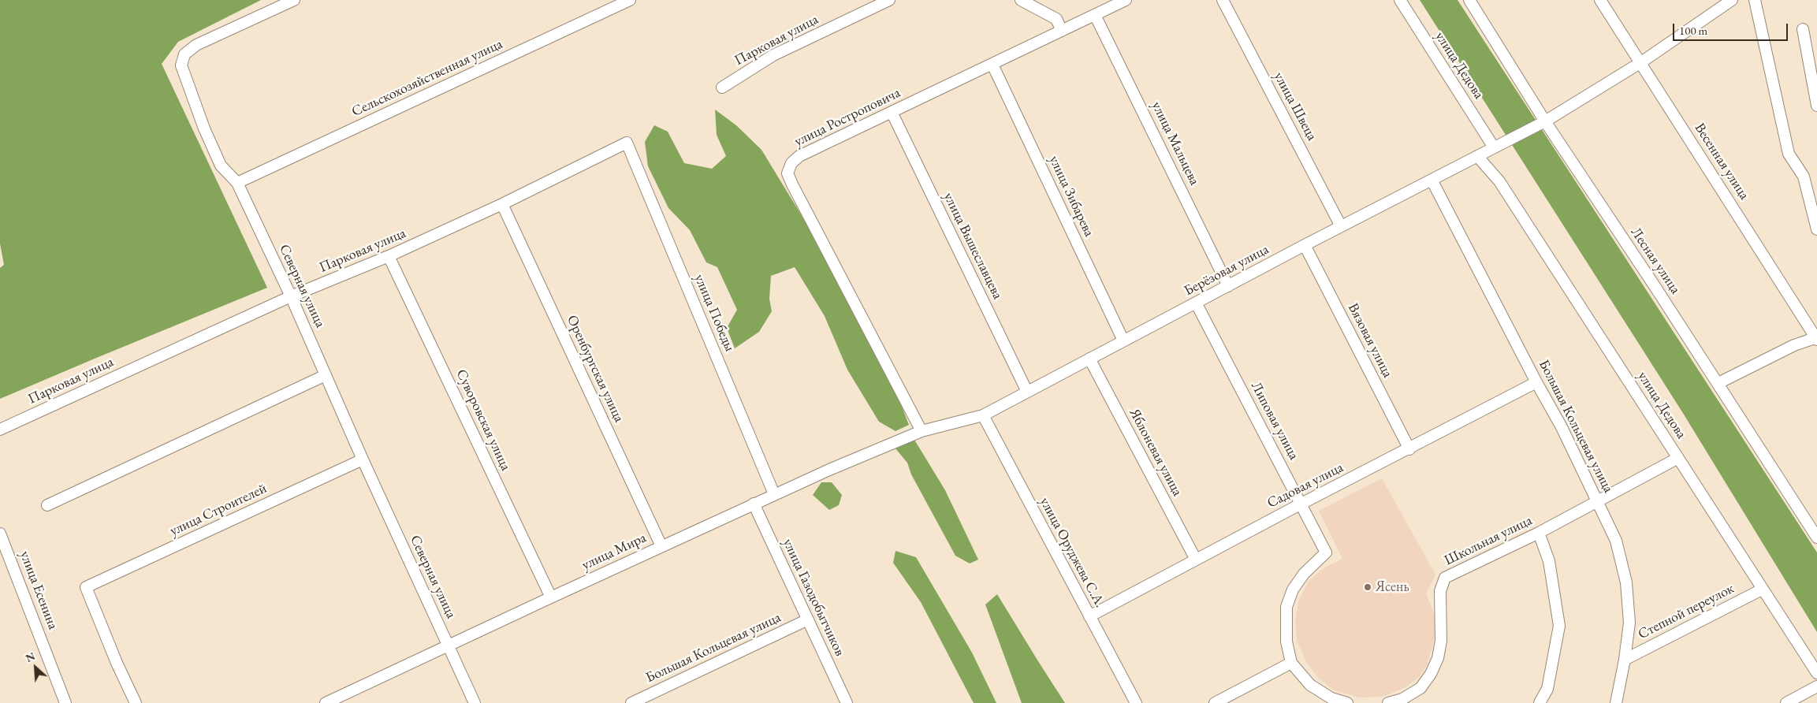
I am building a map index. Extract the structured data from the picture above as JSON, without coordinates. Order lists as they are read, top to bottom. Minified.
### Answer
{"streets":{"street":["Парковая улица","улица Дедова","Сельскохозяйственная улица","улица Швеца","улица Ростроповича","улица Мальцева","Весенная улица","улица Зибарева","улица Вышеславцева","Лесная улица","Берёзовая улица","Северная улица","улица Победы","Вязовая улица","Оренбургская улица","Суворовская улица","Липовая улица","Большая Кольцевая улица","Яблоневая улица","Садовая улица","улица Строителей","Школьная улица","улица Мира","улица Оруджева С.А.","улица Есенина","улица Газодобытчиков","Степной переулок"]},"crossings":[["Парковая улица","Северная улица"],["Парковая улица","улица Победы"],["Парковая улица","Оренбургская улица"],["Парковая улица","Суворовская улица"],["улица Дедова","Берёзовая улица"],["улица Дедова","Школьная улица"],["улица Дедова","Степной переулок"],["Сельскохозяйственная улица","Северная улица"],["улица Швеца","Берёзовая улица"],["улица Ростроповича","улица Мальцева"],["улица Ростроповича","улица Зибарева"],["улица Ростроповича","улица Вышеславцева"],["улица Ростроповича","Берёзовая улица"],["улица Ростроповича","улица Мира"],["улица Мальцева","Берёзовая улица"],["Весенная улица","Берёзовая улица"],["улица Зибарева","Берёзовая улица"],["улица Вышеславцева","Берёзовая улица"],["Лесная улица","Берёзовая улица"],["Берёзовая улица","Вязовая улица"],["Берёзовая улица","Липовая улица"],["Берёзовая улица","Большая Кольцевая улица"],["Берёзовая улица","Яблоневая улица"],["Берёзовая улица","улица Мира"],["Берёзовая улица","улица Оруджева С.А."],["Северная улица","улица Строителей"],["Северная улица","улица Мира"],["улица Победы","улица Мира"],["Вязовая улица","Садовая улица"],["Оренбургская улица","улица Мира"],["Суворовская улица","улица Мира"],["Липовая улица","Садовая улица"],["Большая Кольцевая улица","Садовая улица"],["Большая Кольцевая улица","Школьная улица"],["Большая Кольцевая улица","улица Газодобытчиков"],["Большая Кольцевая улица","Степной переулок"],["Яблоневая улица","Садовая улица"],["Садовая улица","улица Оруджева С.А."],["улица Мира","улица Газодобытчиков"]],"places":["Ясень"],"scale_bar":"100 m","north":"top left"}
